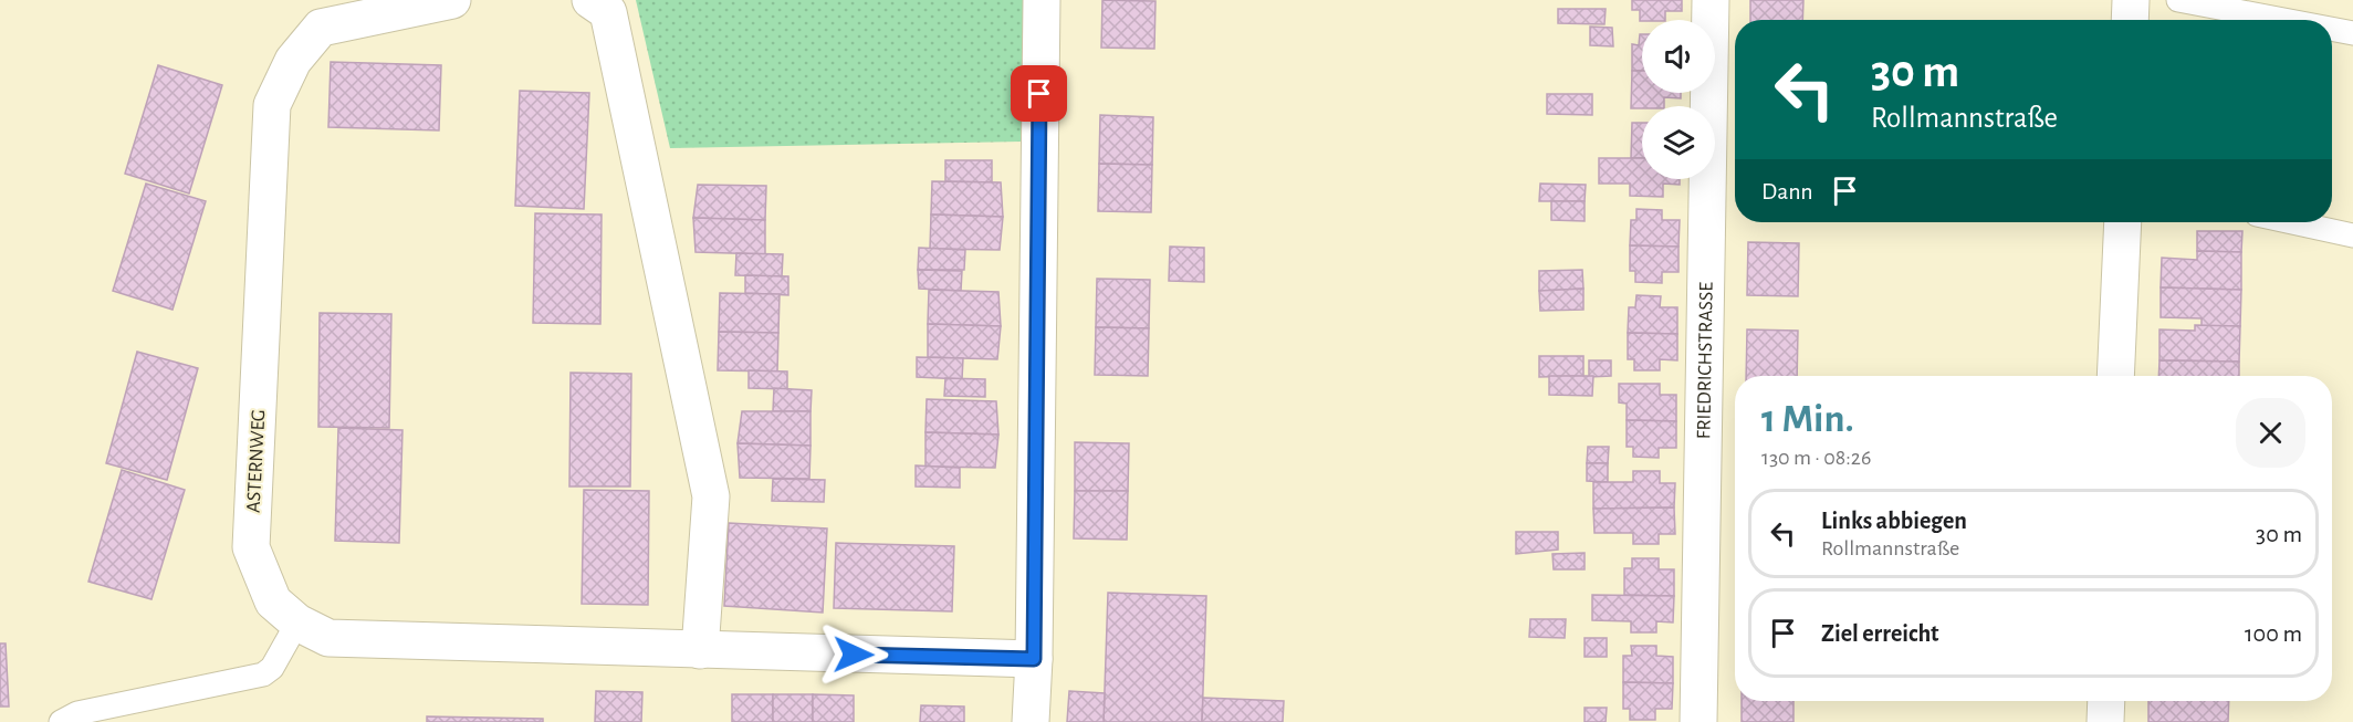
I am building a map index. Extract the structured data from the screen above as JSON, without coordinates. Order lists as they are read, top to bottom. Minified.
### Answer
{"streets":{"street":["FRIEDRICHSTRASSE","ASTERNWEG"]},"page":{"turn":["30 m","Rollmannstraße"],"then":"Dann","heading":["1 Min.","130 m · 08:26"],"list":[{"name":"Links abbiegen","note":"Rollmannstraße","value":"30 m"},{"name":"Ziel erreicht","value":"100 m"}]}}
